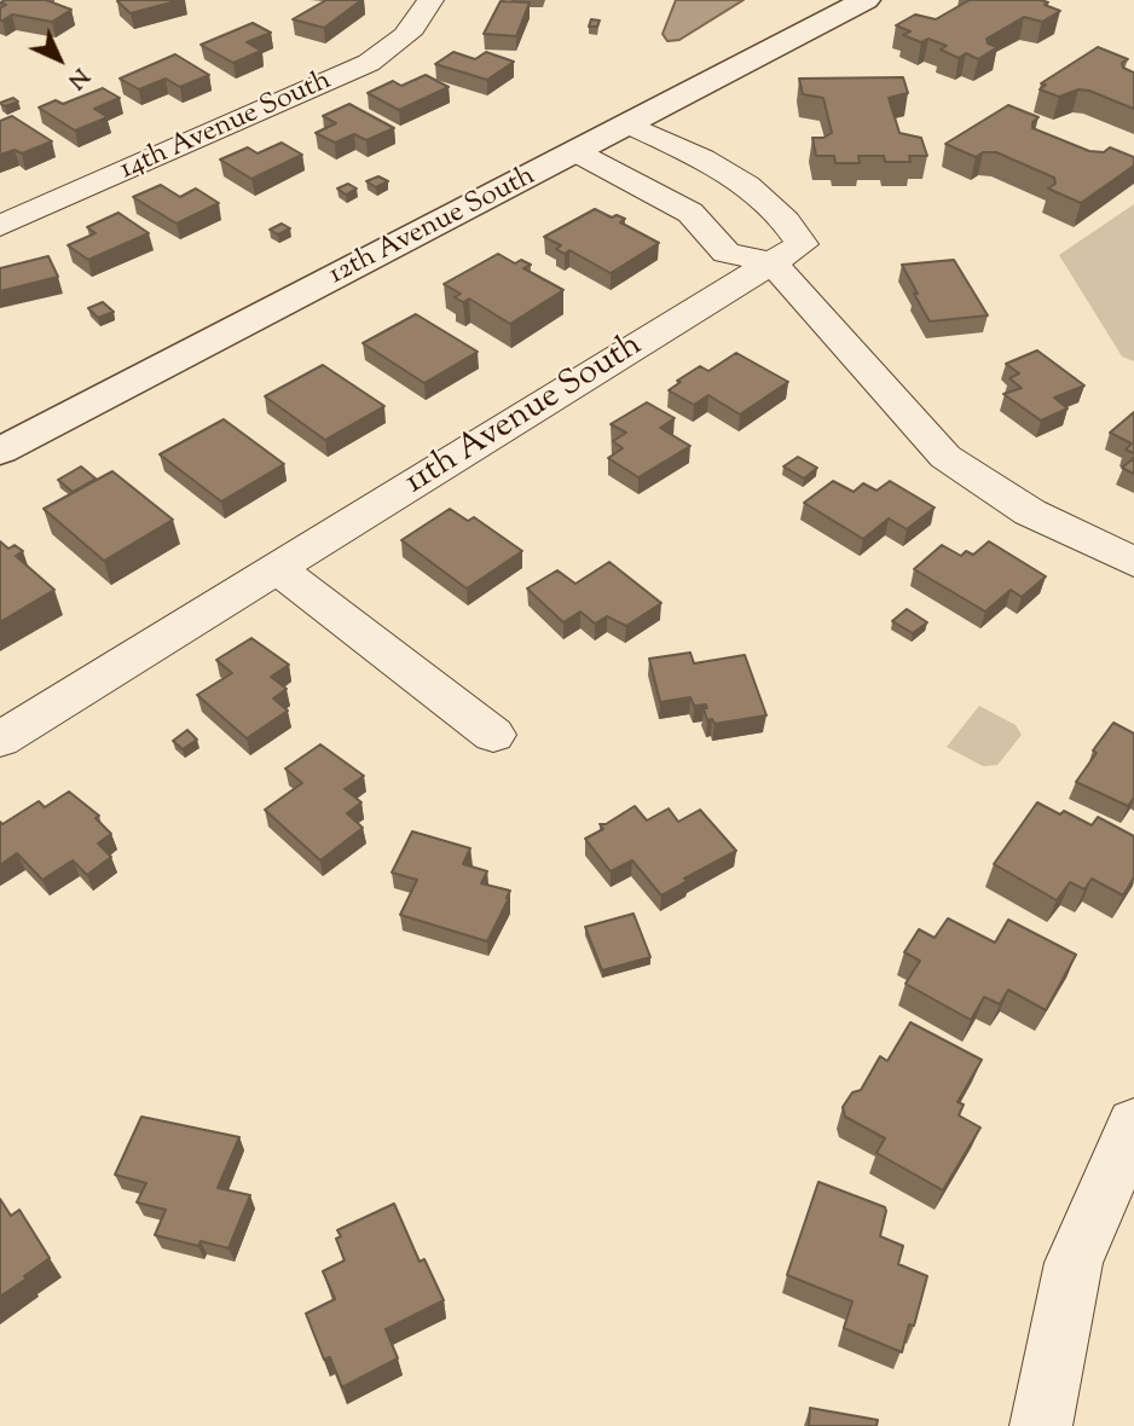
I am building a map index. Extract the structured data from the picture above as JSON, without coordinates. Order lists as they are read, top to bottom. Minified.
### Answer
{"streets":{"street":["14th Avenue South","12th Avenue South","11th Avenue South"]},"north":"bottom right"}
